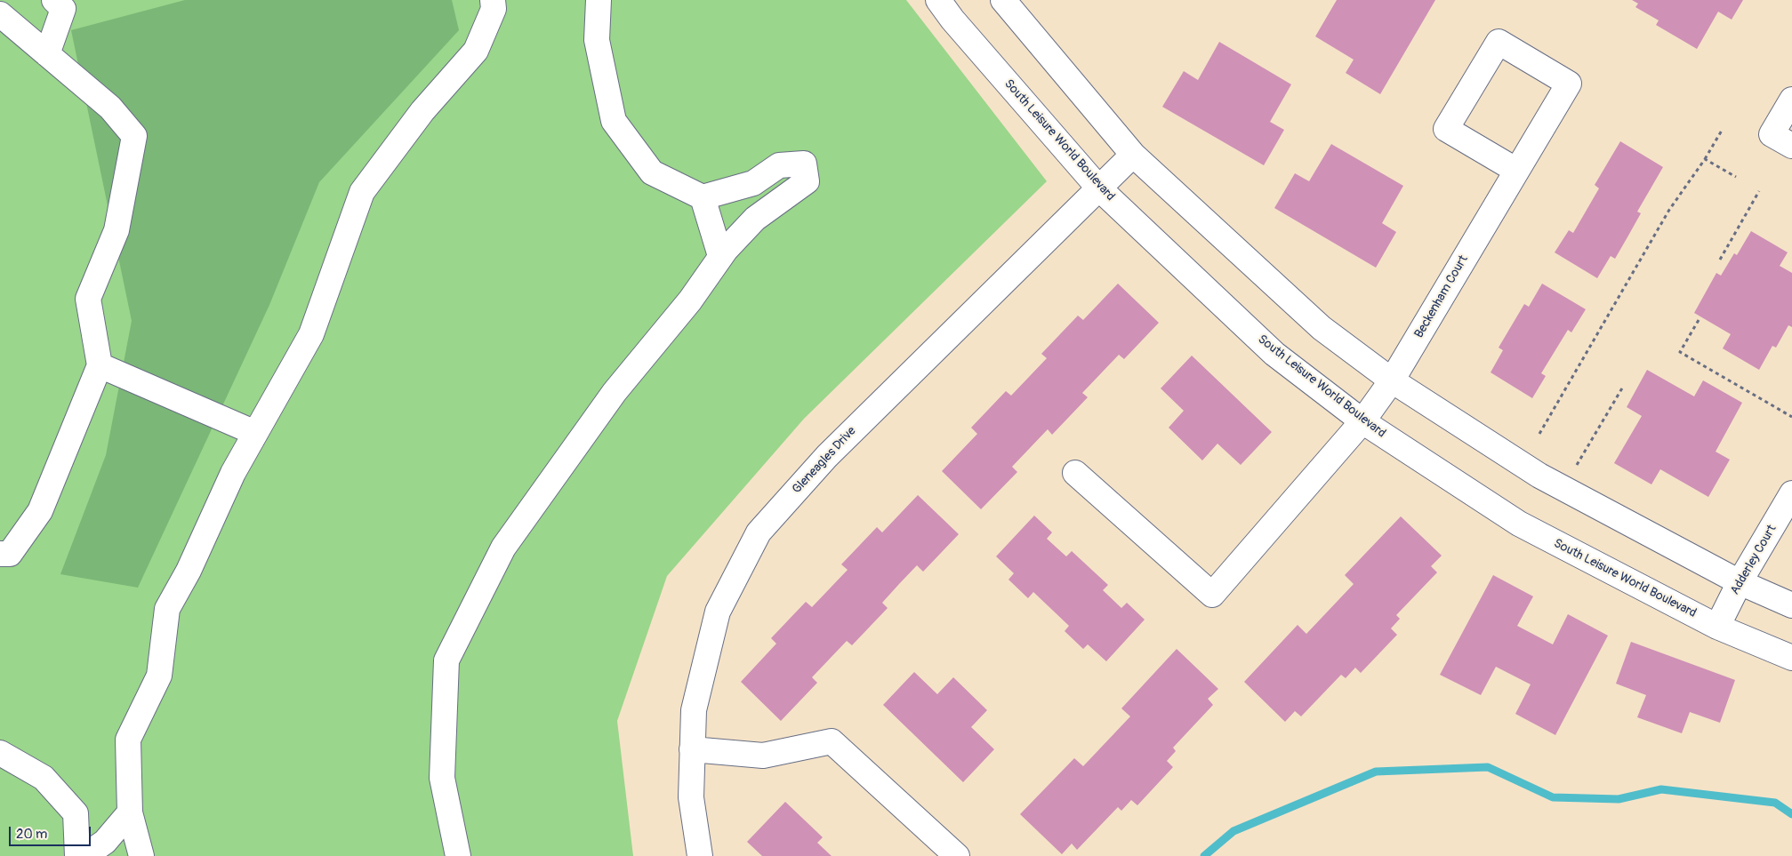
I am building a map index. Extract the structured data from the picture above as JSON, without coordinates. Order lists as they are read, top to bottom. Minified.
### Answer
{"streets":{"street":["South Leisure World Boulevard","Beckenham Court","Gleneagles Drive","Adderley Court"]},"crossings":[["South Leisure World Boulevard","Beckenham Court"],["South Leisure World Boulevard","Gleneagles Drive"],["South Leisure World Boulevard","Adderley Court"]],"scale_bar":"20 m"}
